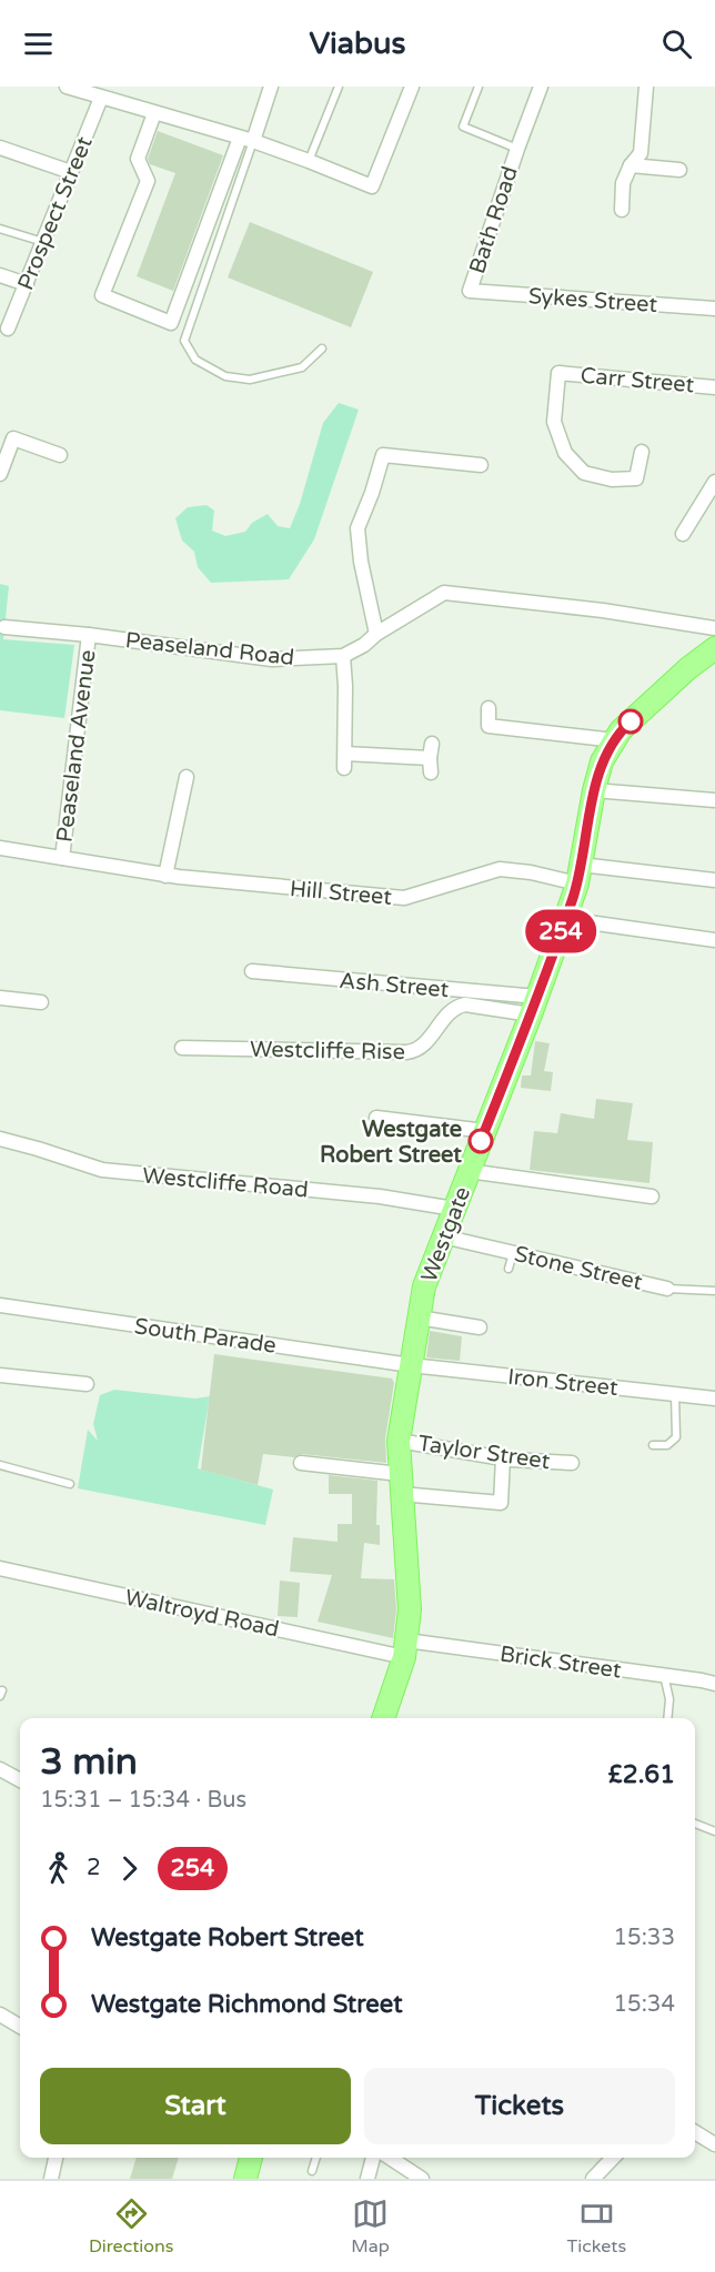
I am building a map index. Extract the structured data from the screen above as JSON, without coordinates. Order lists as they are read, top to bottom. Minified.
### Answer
{"streets":{"main road":["Westgate"],"street":["Prospect Street","Bath Road","Sykes Street","Carr Street","Peaseland Road","Peaseland Avenue","Hill Street","Ash Street","Westcliffe Rise","Westcliffe Road","Stone Street","South Parade","Iron Street","Taylor Street","Waltroyd Road","Brick Street"]},"crossings":[["Bath Road","Sykes Street"],["Peaseland Road","Peaseland Avenue"],["Peaseland Avenue","Hill Street"],["Hill Street","Westgate"],["Ash Street","Westcliffe Rise"],["Ash Street","Westgate"],["Westcliffe Rise","Westgate"],["Westcliffe Road","Westgate"],["Westgate","Stone Street"],["Westgate","South Parade"],["Westgate","Iron Street"],["Westgate","Taylor Street"],["Westgate","Waltroyd Road"],["Westgate","Brick Street"],["South Parade","Iron Street"],["Waltroyd Road","Brick Street"]],"places":["Westgate Robert Street"],"lines":["bus line 254"],"page":{"header":"Viabus","on_map":"254","heading":["3 min","15:31 – 15:34 · Bus","£2.61"],"legs":["2","254"],"list":[{"name":"Westgate Robert Street","value":"15:33"},{"name":"Westgate Richmond Street","value":"15:34"}],"buttons":["Start","Tickets"],"tabs":["Directions","Map","Tickets"]}}
